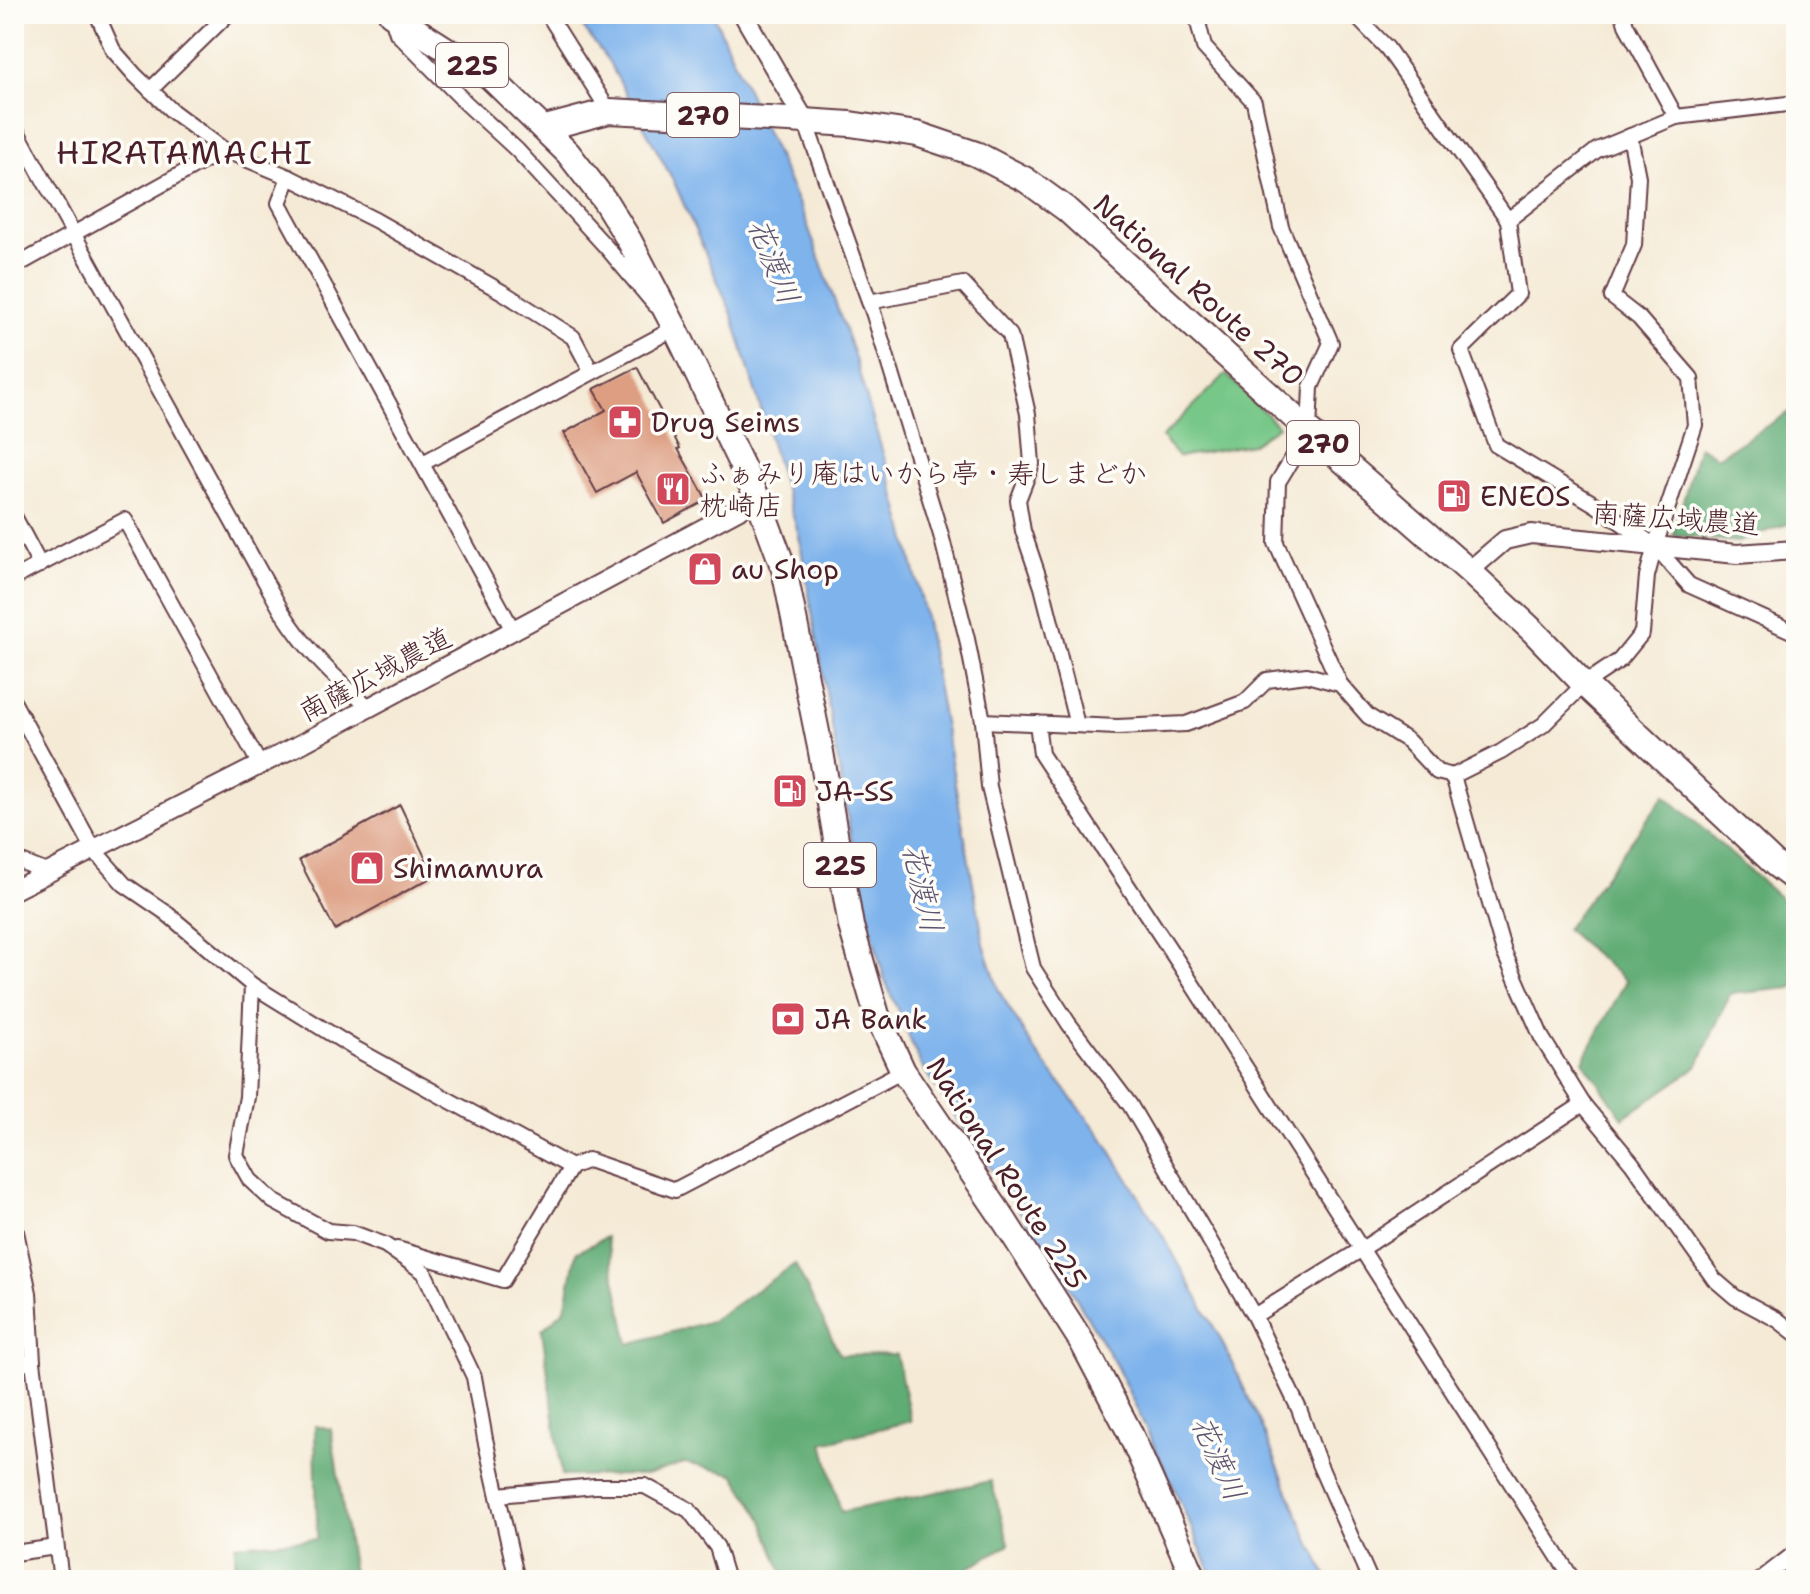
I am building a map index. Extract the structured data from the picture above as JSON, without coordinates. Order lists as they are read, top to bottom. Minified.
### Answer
{"streets":{"highway":["225","270","National Route 270","National Route 225"],"street":["南薩広域農道"]},"crossings":[["National Route 270","南薩広域農道"],["National Route 270","National Route 225"],["南薩広域農道","National Route 225"]],"districts":["HIRATAMACHI"],"water":["花渡川"],"places":{"pharmacy":["Drug Seims"],"restaurant":["ふぁみり庵はいから亭・寿しまどか 枕崎店"],"fuel station":["ENEOS","JA-SS"],"shop":["au Shop","Shimamura"],"bank":["JA Bank"]}}
